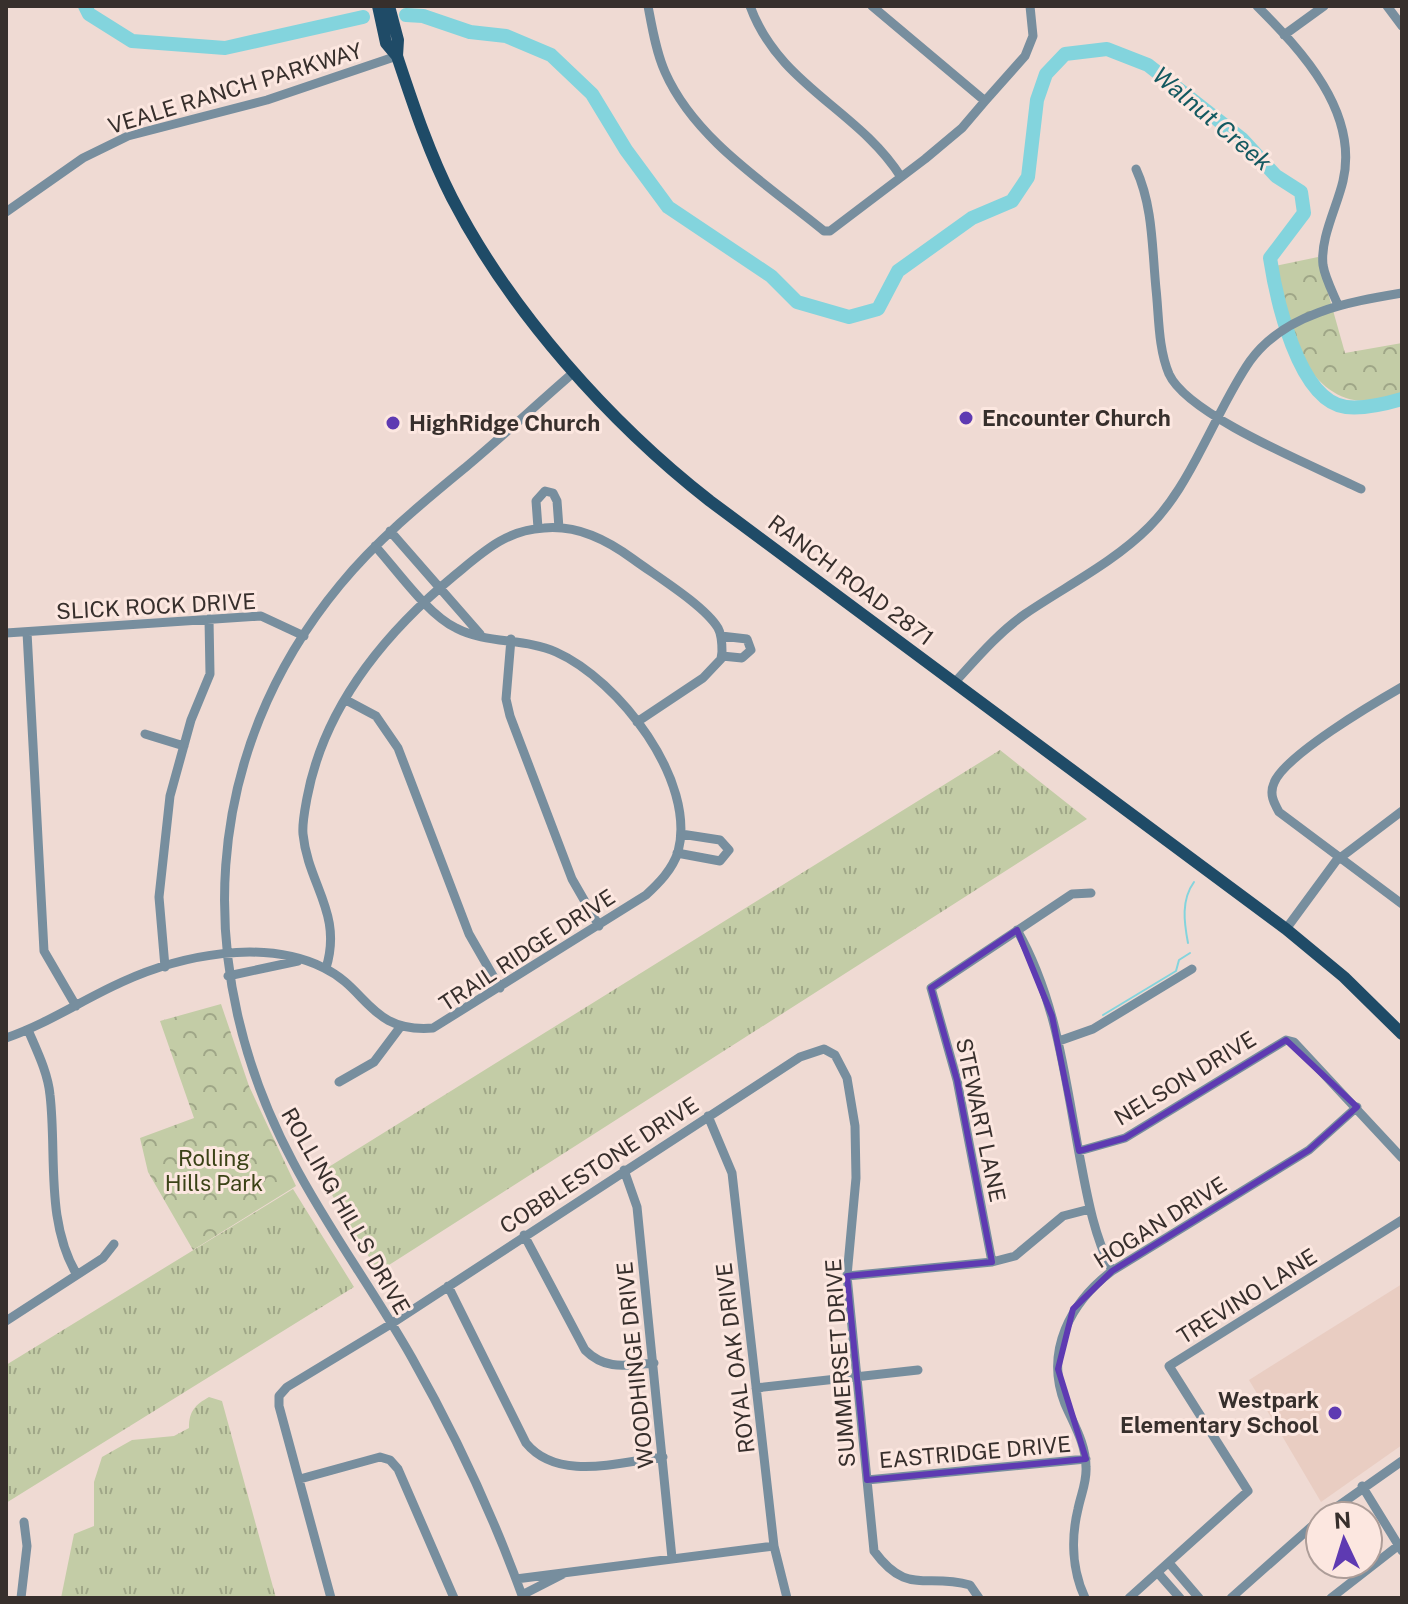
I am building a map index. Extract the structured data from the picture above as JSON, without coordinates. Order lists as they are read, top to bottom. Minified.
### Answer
{"streets":{"main road":["RANCH ROAD 2871"],"street":["VEALE RANCH PARKWAY","SLICK ROCK DRIVE","TRAIL RIDGE DRIVE","NELSON DRIVE","STEWART LANE","COBBLESTONE DRIVE","ROLLING HILLS DRIVE","HOGAN DRIVE","TREVINO LANE","ROYAL OAK DRIVE","SUMMERSET DRIVE","WOODHINGE DRIVE","EASTRIDGE DRIVE"]},"crossings":[["VEALE RANCH PARKWAY","RANCH ROAD 2871"],["RANCH ROAD 2871","ROLLING HILLS DRIVE"],["SLICK ROCK DRIVE","ROLLING HILLS DRIVE"],["TRAIL RIDGE DRIVE","ROLLING HILLS DRIVE"],["NELSON DRIVE","HOGAN DRIVE"],["COBBLESTONE DRIVE","ROLLING HILLS DRIVE"],["COBBLESTONE DRIVE","ROYAL OAK DRIVE"],["COBBLESTONE DRIVE","SUMMERSET DRIVE"],["COBBLESTONE DRIVE","WOODHINGE DRIVE"],["HOGAN DRIVE","EASTRIDGE DRIVE"],["SUMMERSET DRIVE","EASTRIDGE DRIVE"]],"water":["Walnut Creek"],"parks":["Rolling Hills Park"],"places":["Encounter Church","HighRidge Church","Westpark Elementary School"],"north":"top"}
